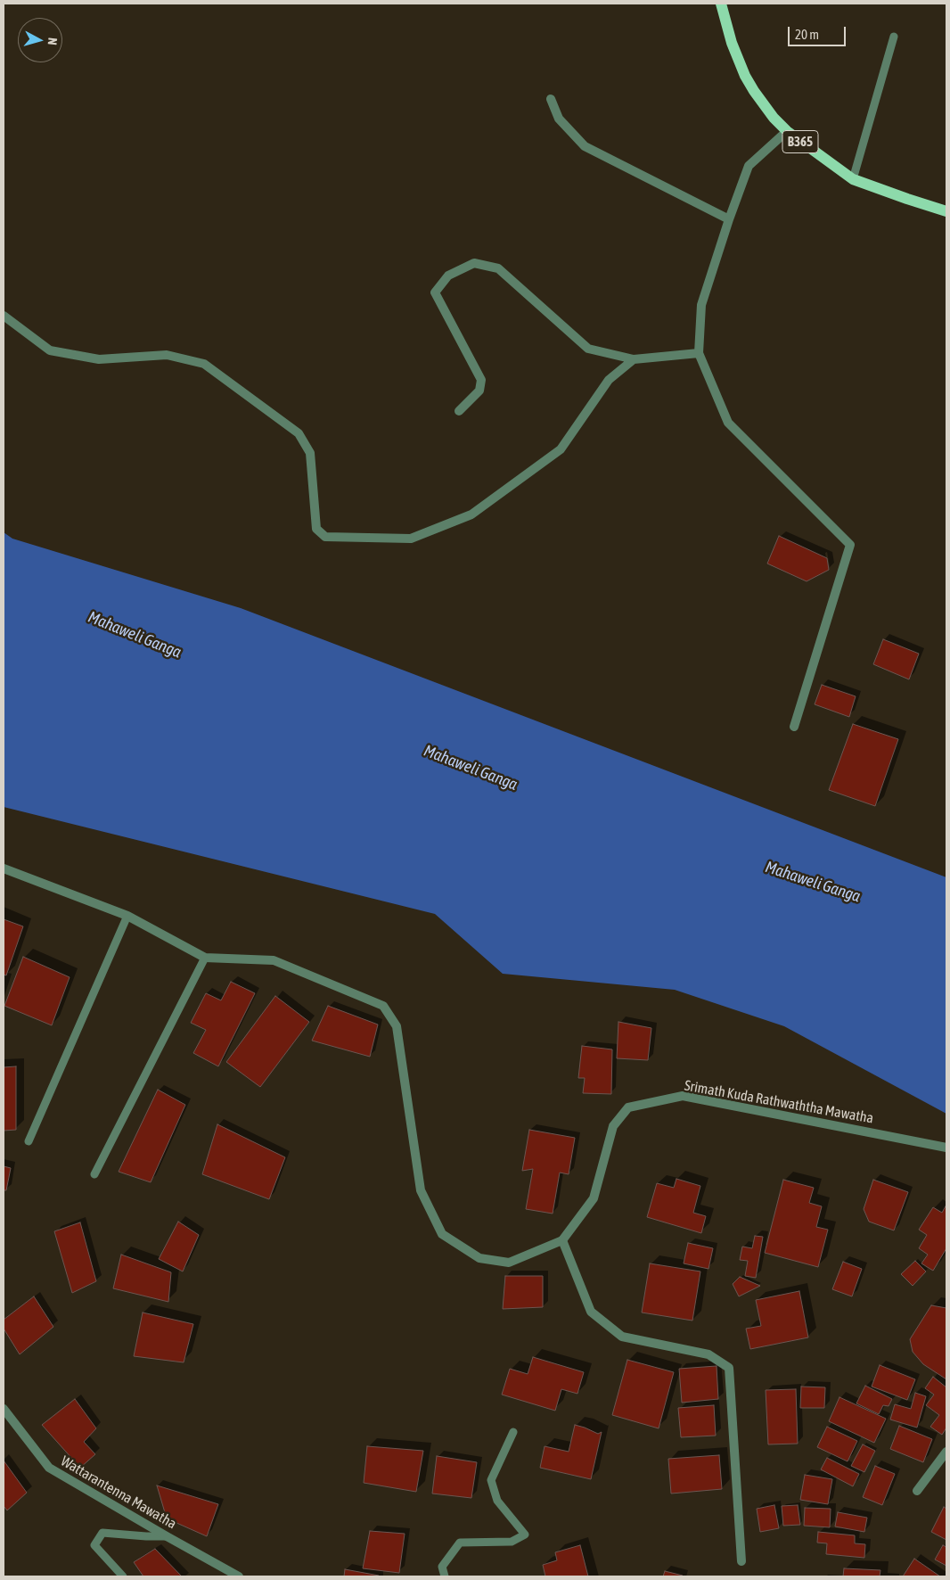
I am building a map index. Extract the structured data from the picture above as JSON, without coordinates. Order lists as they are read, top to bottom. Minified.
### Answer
{"streets":{"main road":["B365"],"street":["Srimath Kuda Rathwaththa Mawatha","Wattarantenna Mawatha"]},"water":["Mahaweli Ganga"],"scale_bar":"20 m","north":"right"}
